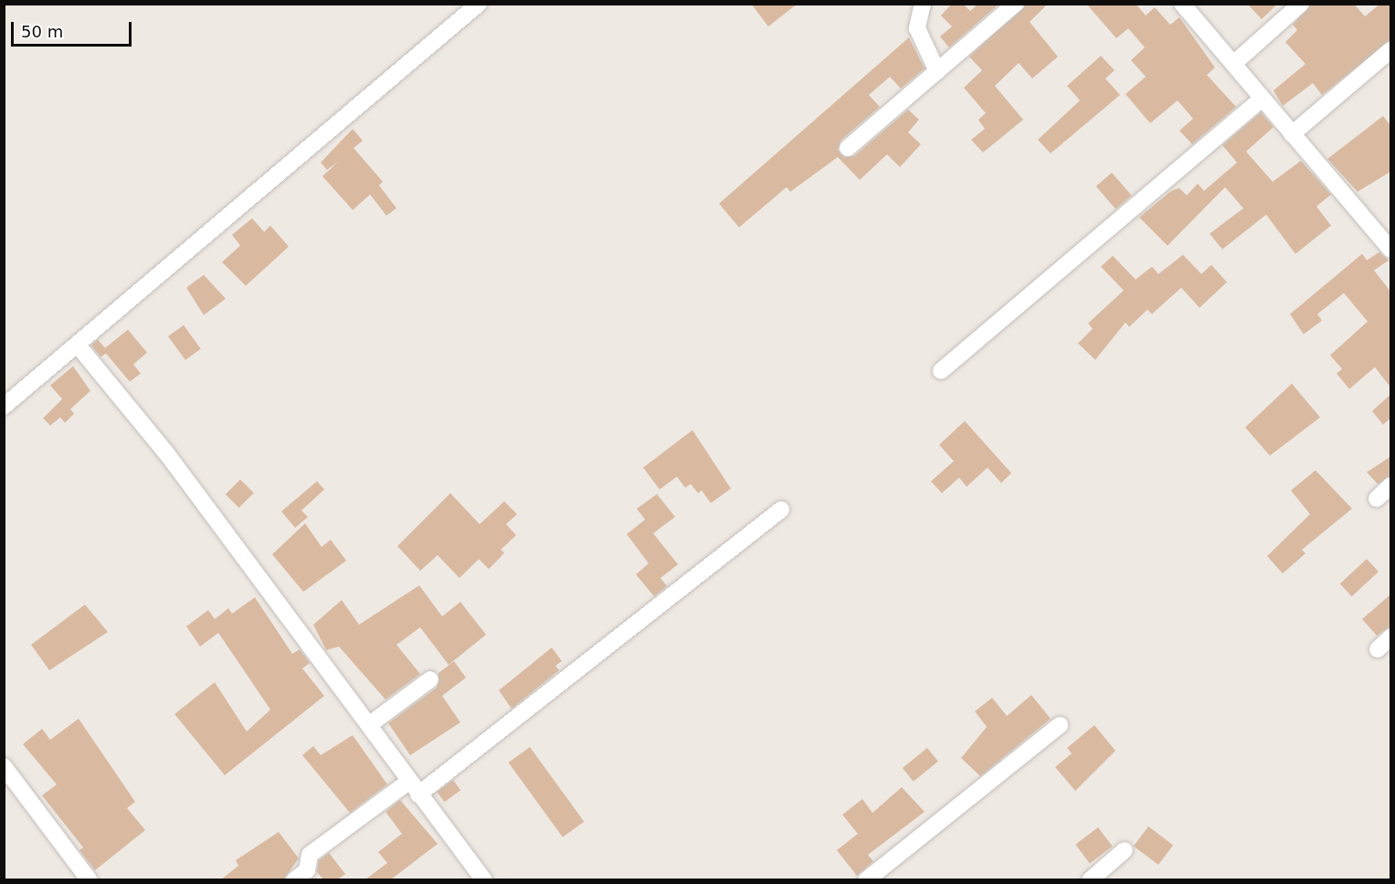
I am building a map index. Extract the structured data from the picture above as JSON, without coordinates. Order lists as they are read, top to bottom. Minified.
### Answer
{"scale_bar":"50 m"}
